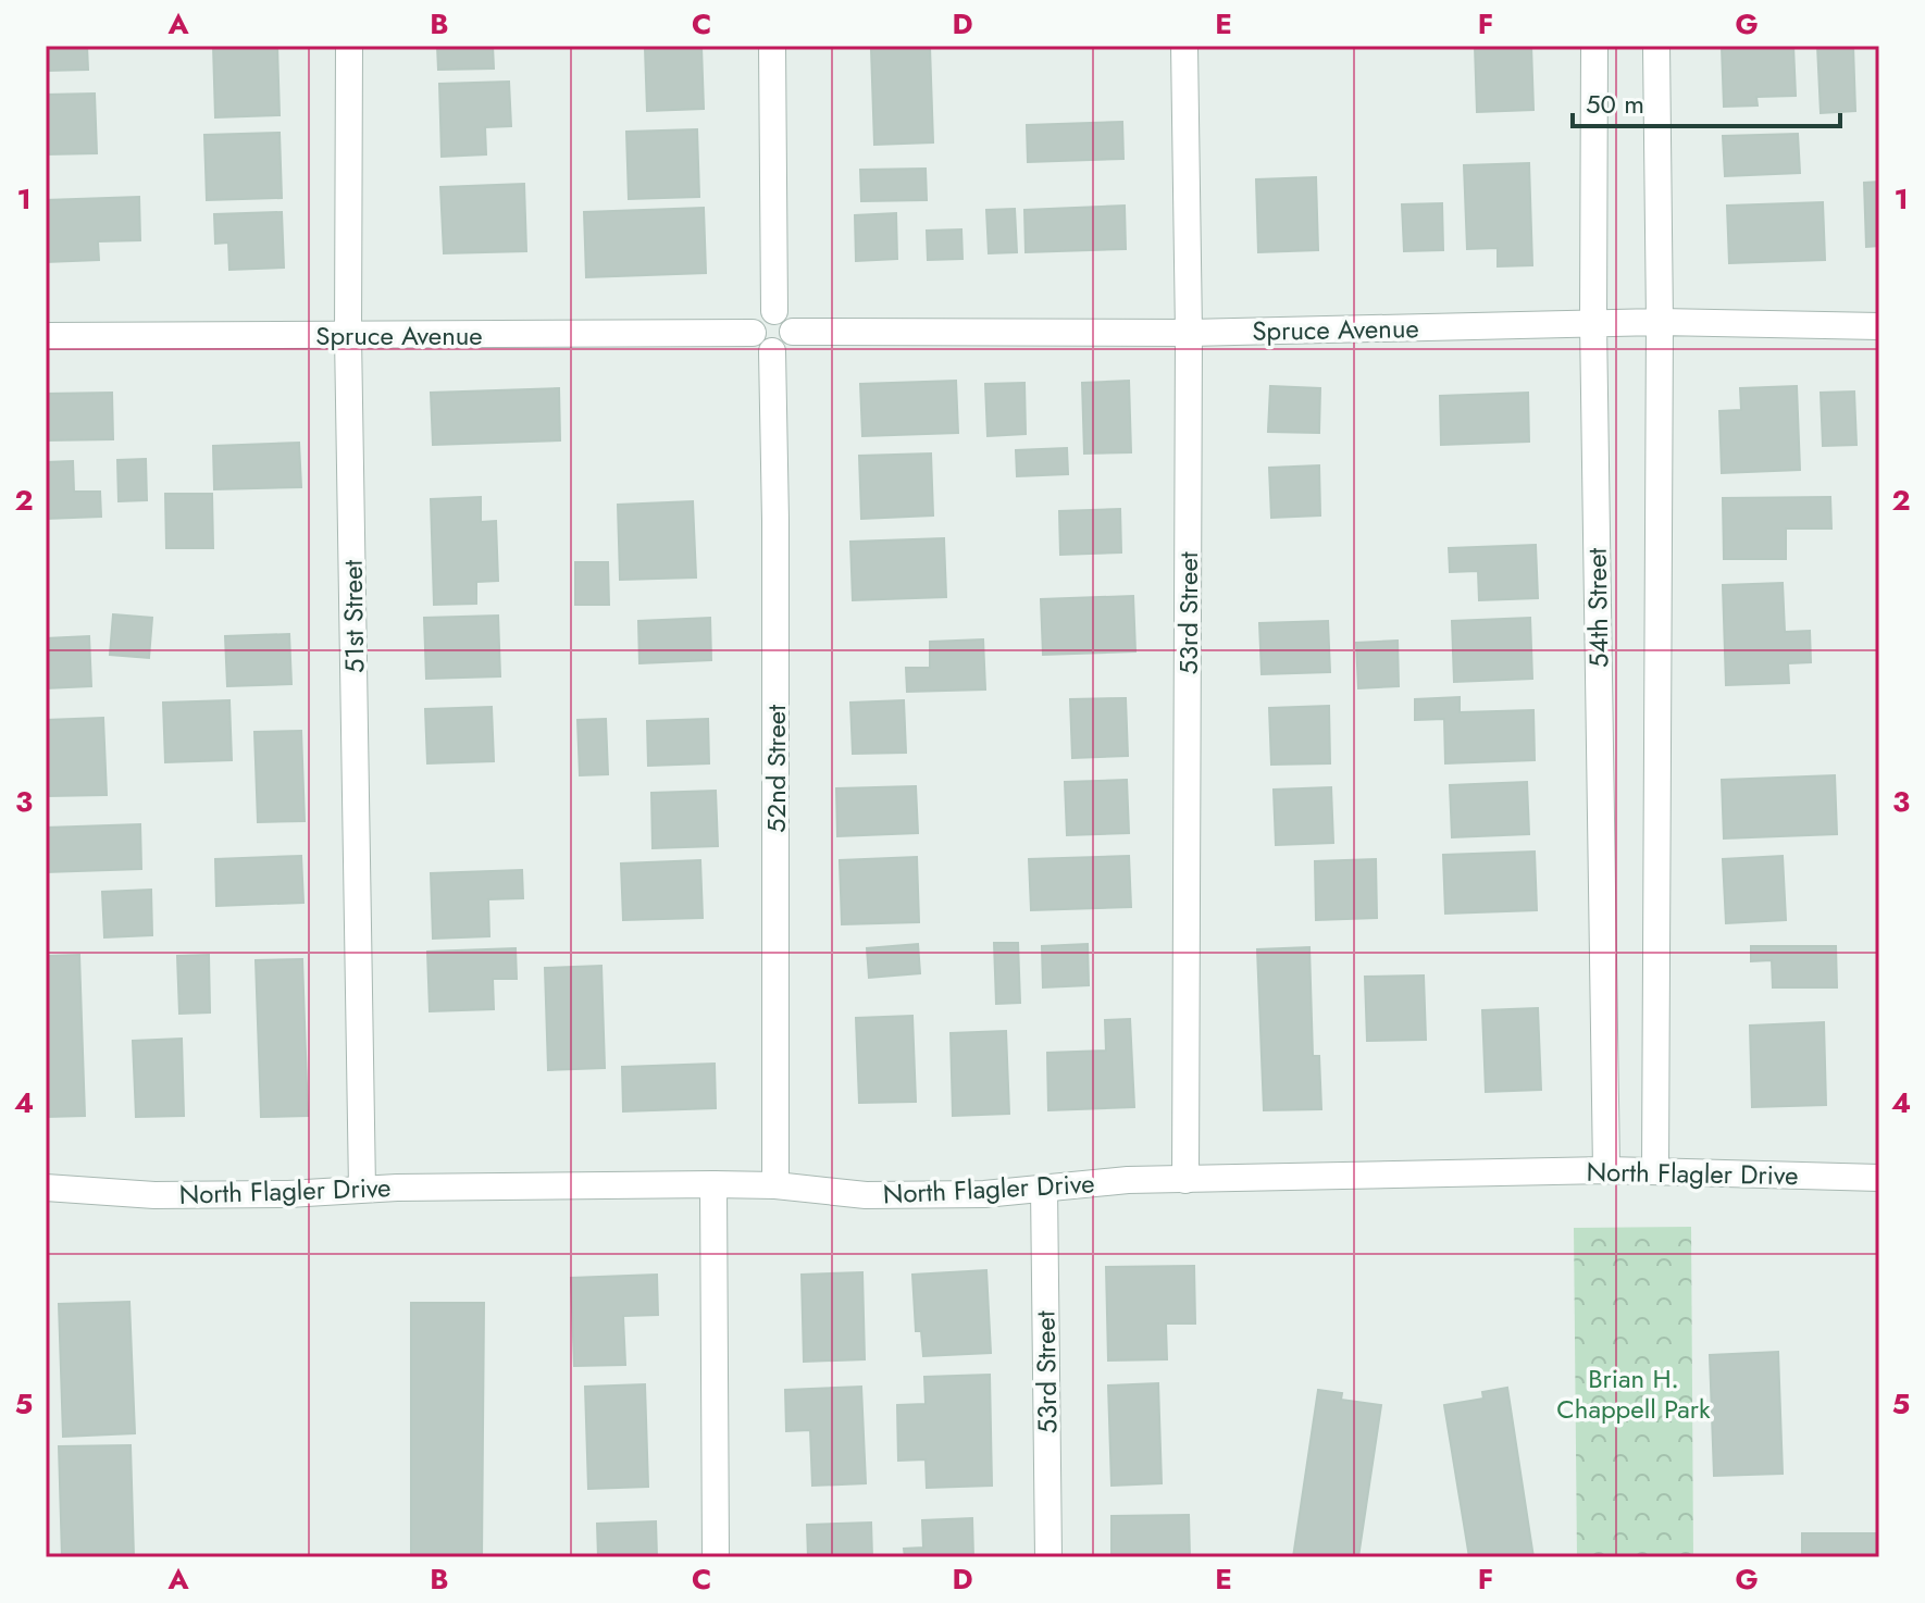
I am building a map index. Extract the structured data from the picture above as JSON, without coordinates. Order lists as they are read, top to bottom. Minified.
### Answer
{"streets":{"street":["Spruce Avenue","54th Street","53rd Street","51st Street","52nd Street","North Flagler Drive"]},"crossings":[["Spruce Avenue","54th Street"],["Spruce Avenue","53rd Street"],["Spruce Avenue","51st Street"],["Spruce Avenue","52nd Street"],["54th Street","North Flagler Drive"],["53rd Street","North Flagler Drive"],["51st Street","North Flagler Drive"],["52nd Street","North Flagler Drive"]],"parks":["Brian H. Chappell Park"],"scale_bar":"50 m","grid":{"columns":["A","B","C","D","E","F","G"],"rows":["1","2","3","4","5"]}}
